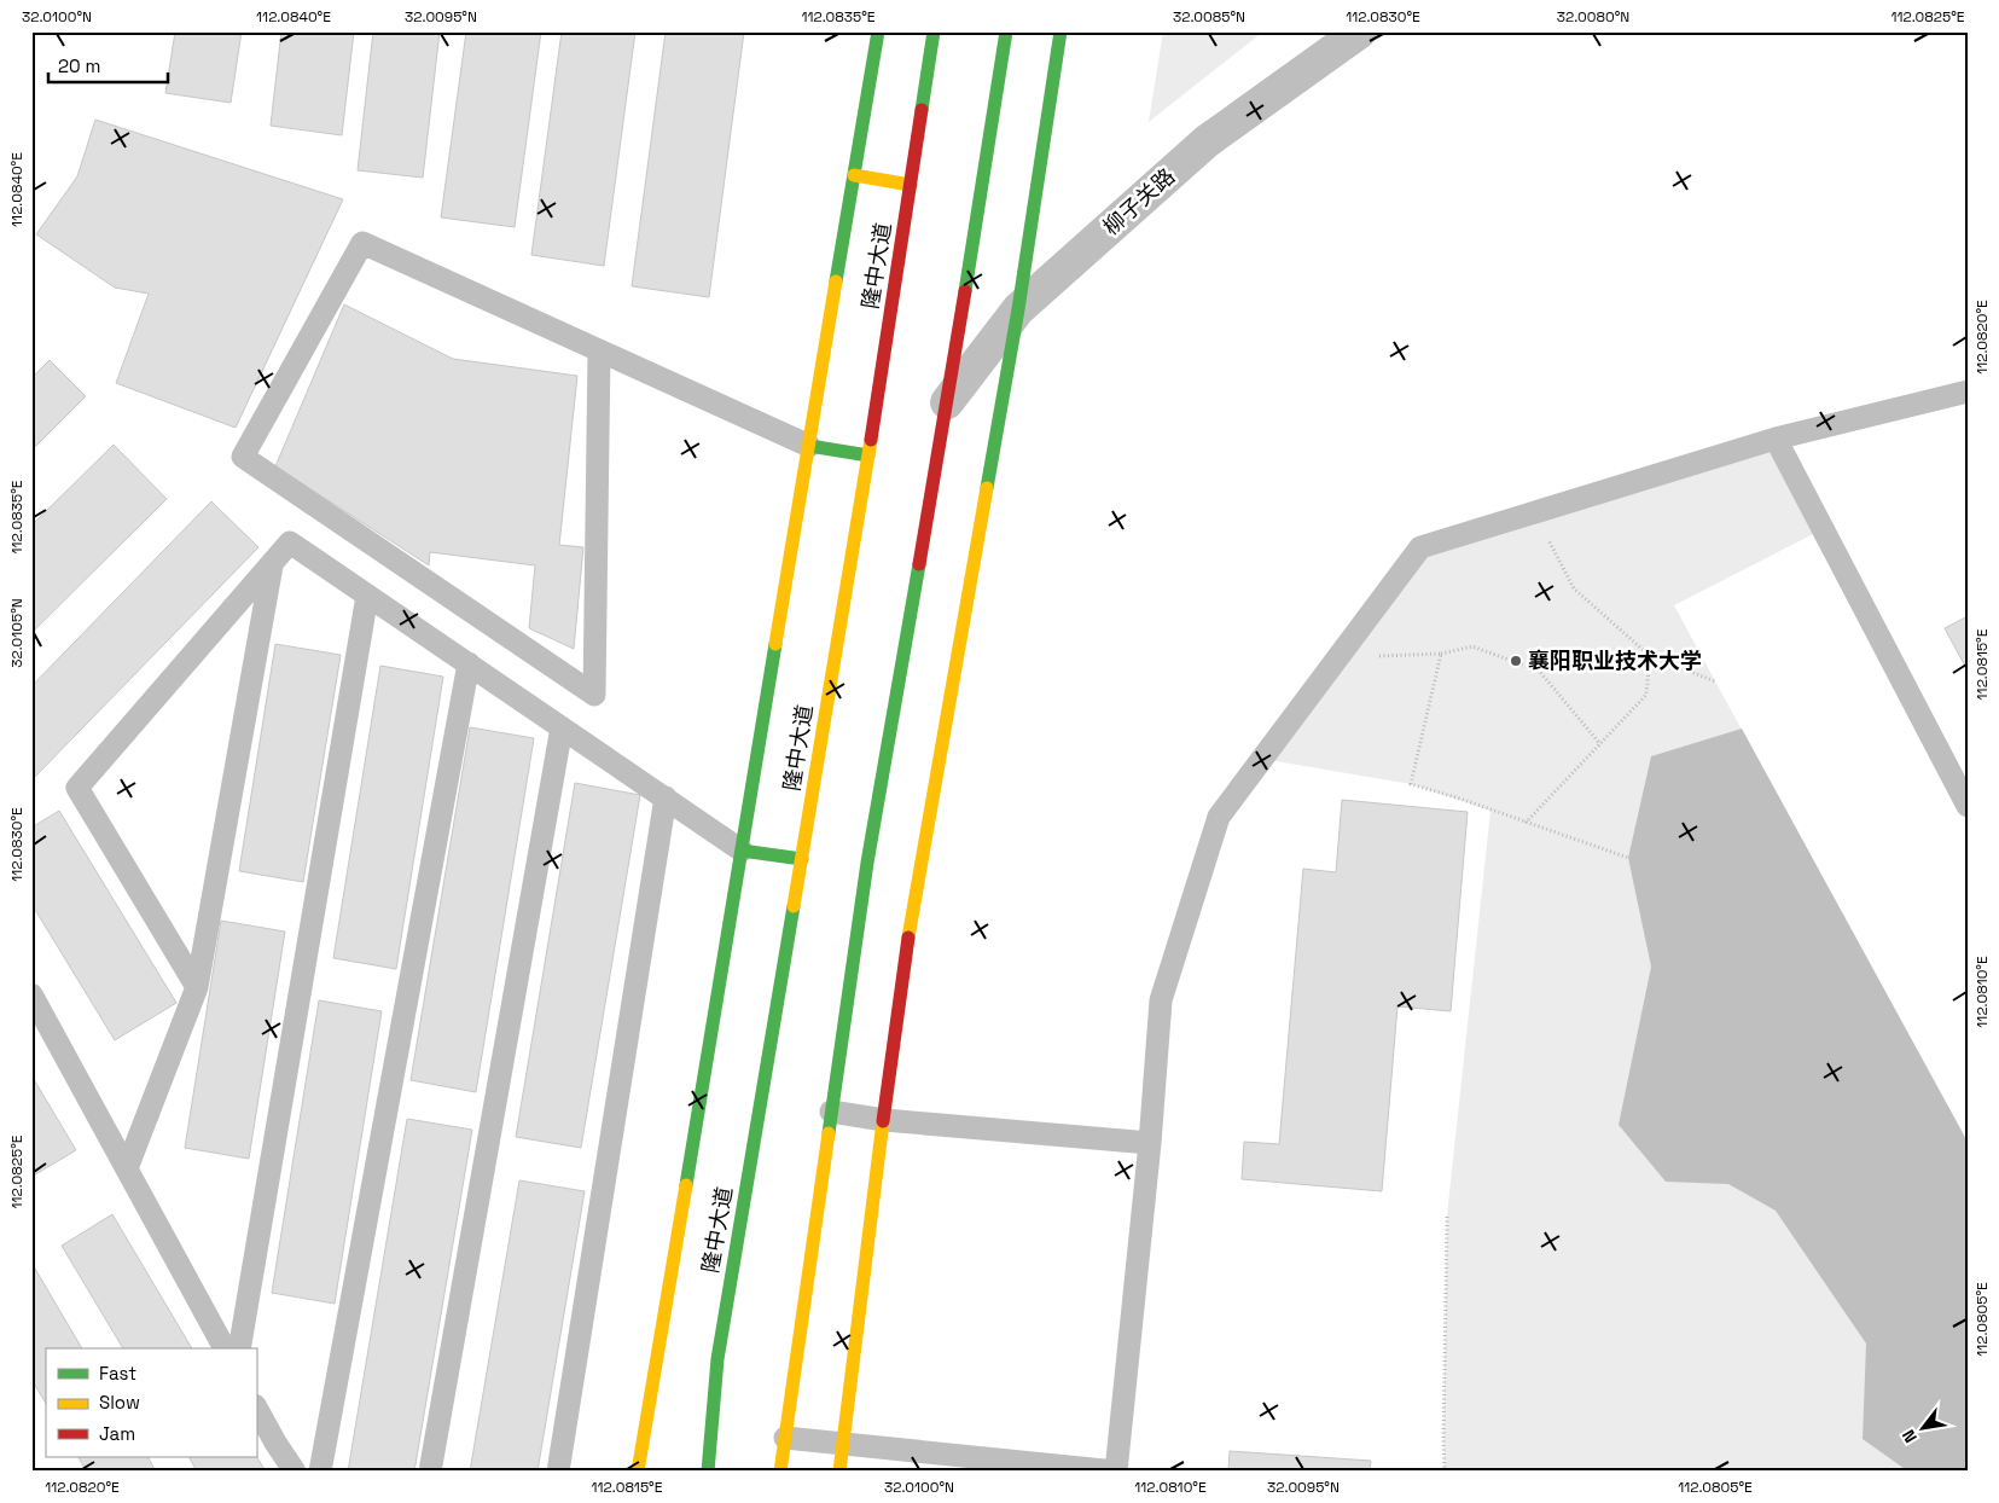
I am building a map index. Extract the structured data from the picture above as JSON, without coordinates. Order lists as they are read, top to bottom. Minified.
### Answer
{"streets":{"street":["柳子关路","隆中大道"]},"places":["襄阳职业技术大学"],"legend":["Fast","Slow","Jam"],"scale_bar":"20 m","north":"bottom left","coordinates":["32.0100°N","112.0840°E","32.0095°N","112.0835°E","32.0085°N","112.0830°E","32.0080°N","112.0825°E","112.0820°E","32.0105°N","112.0815°E","112.0810°E","112.0805°E"]}
